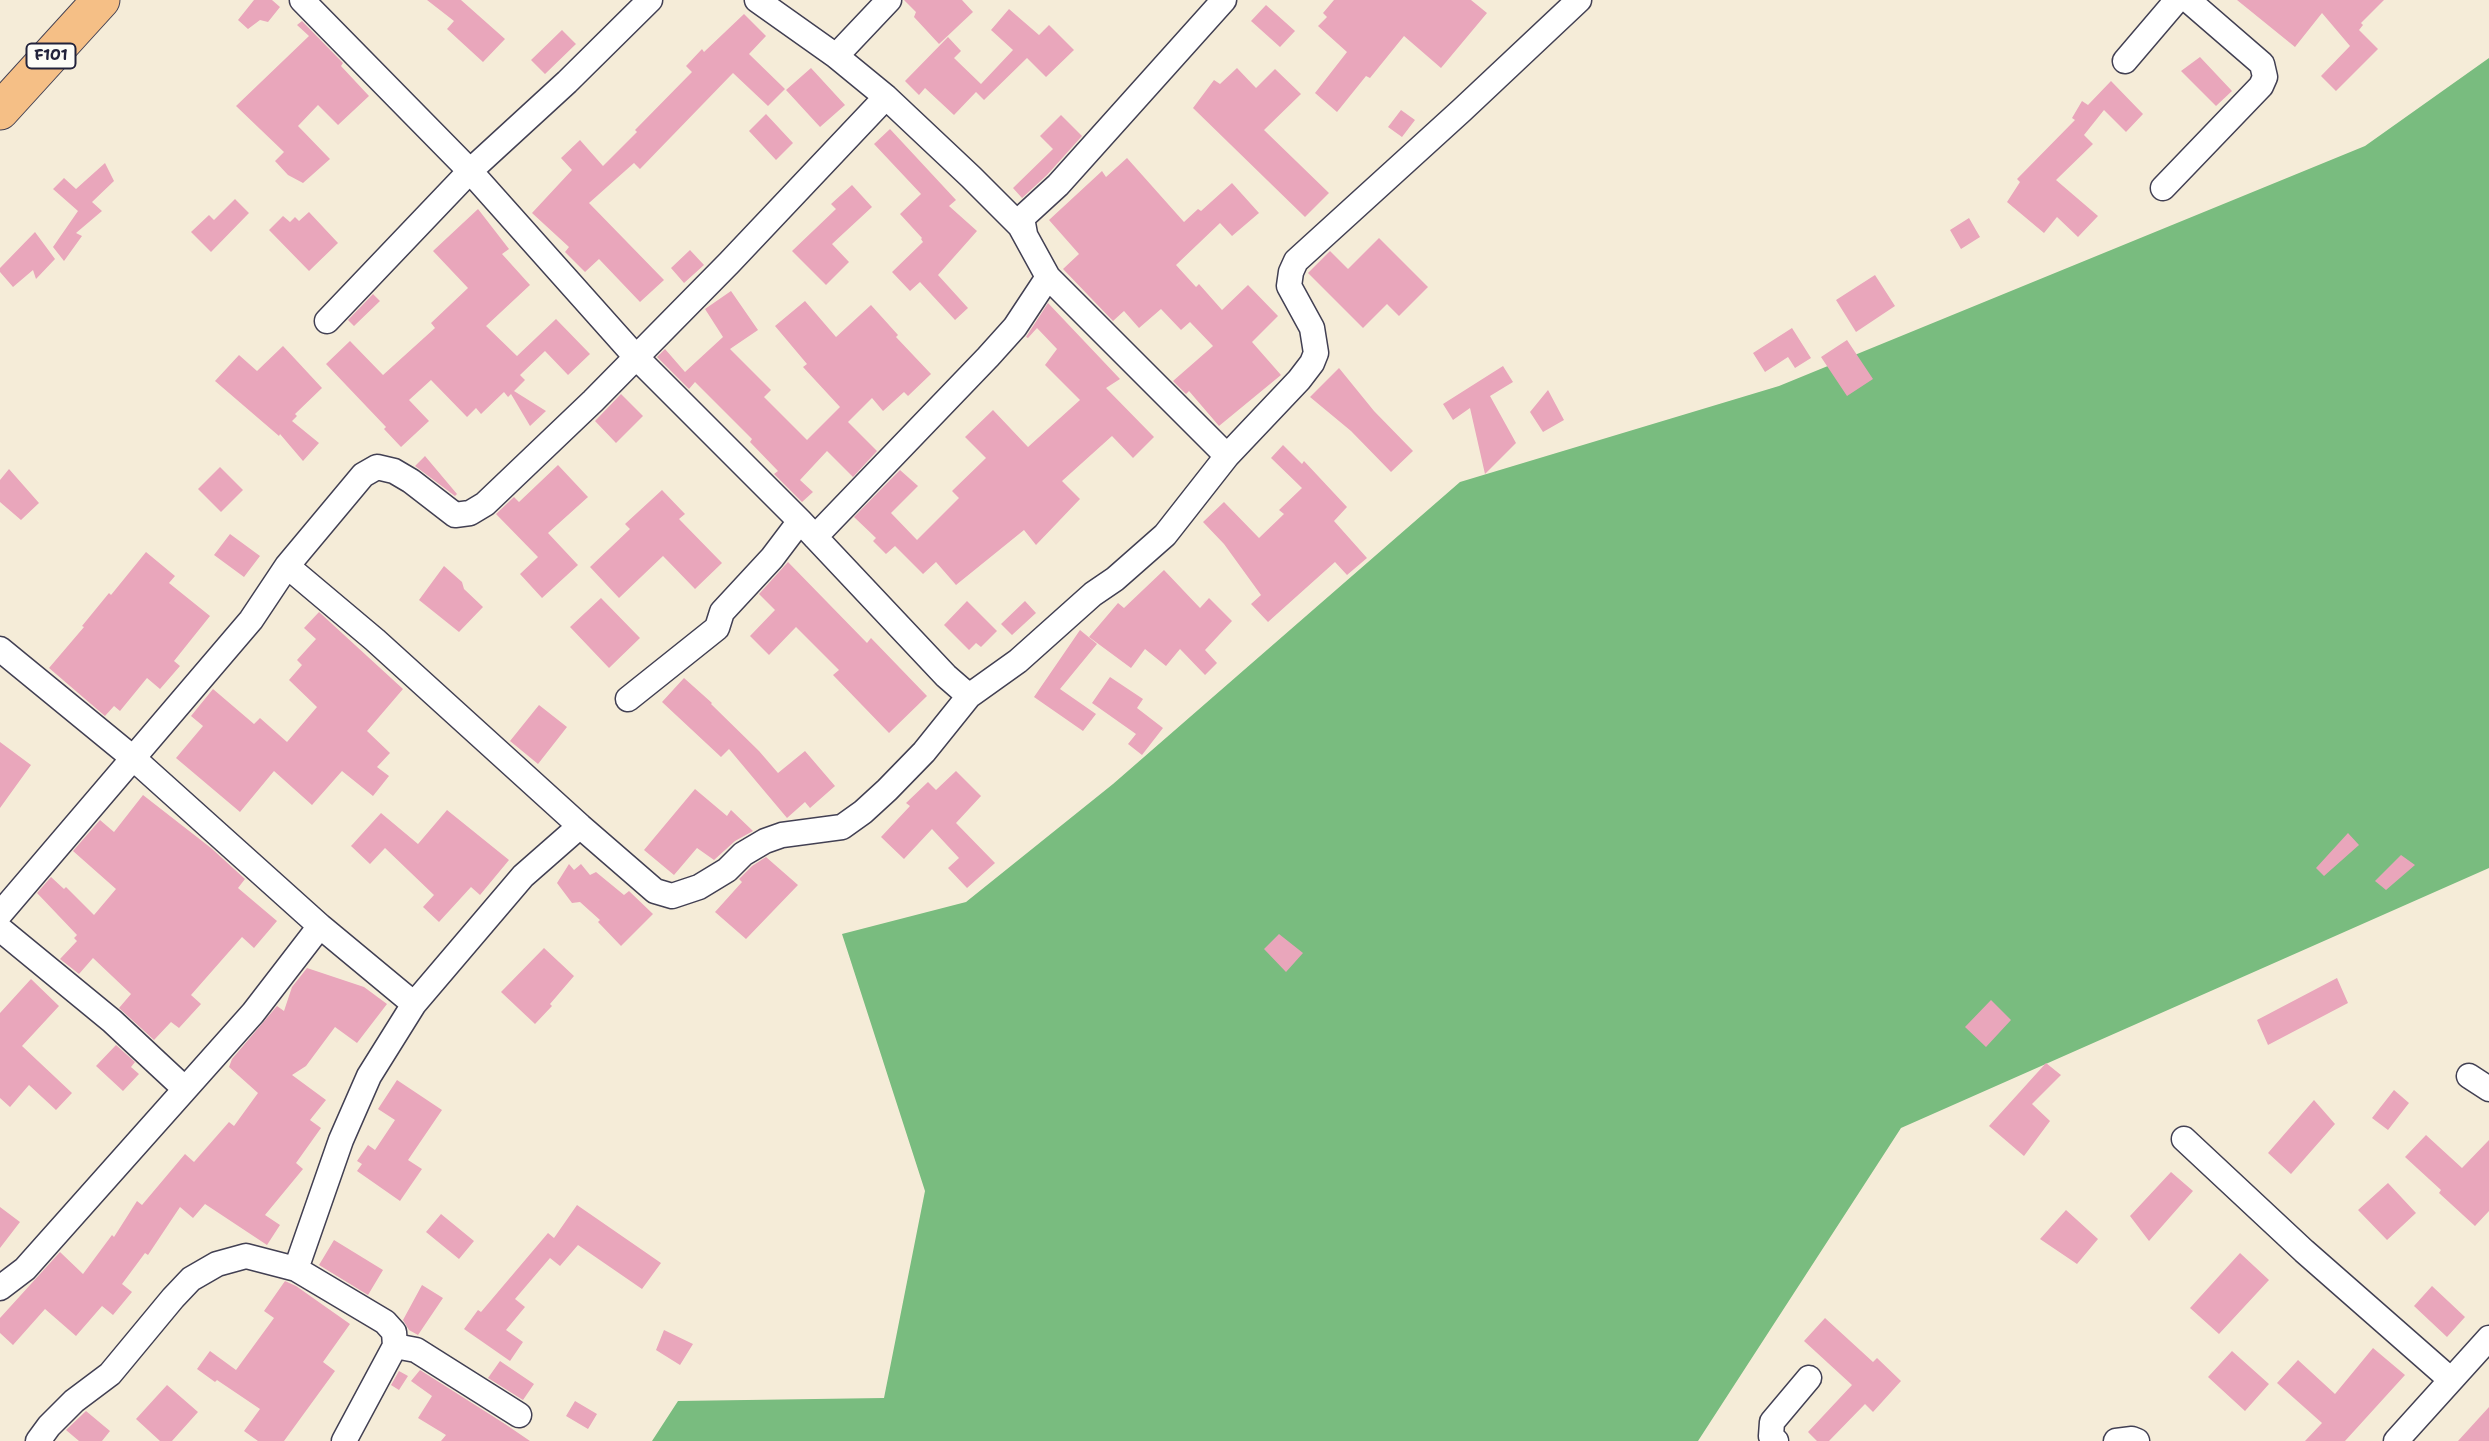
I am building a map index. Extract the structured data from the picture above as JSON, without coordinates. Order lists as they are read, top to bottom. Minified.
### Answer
{"streets":{"main road":["F101"]}}
